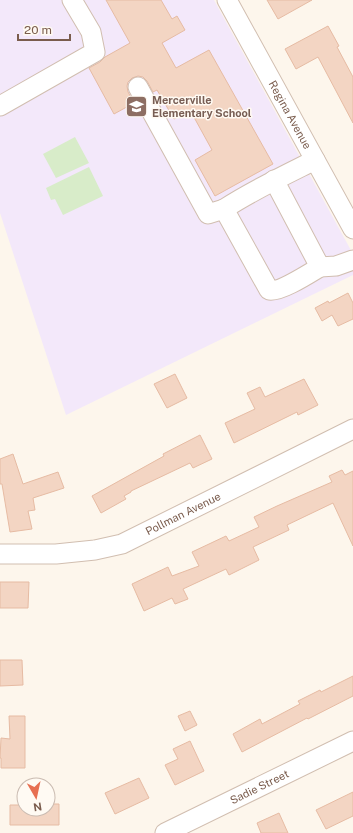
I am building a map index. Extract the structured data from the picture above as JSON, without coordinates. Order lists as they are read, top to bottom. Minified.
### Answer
{"streets":{"street":["Regina Avenue","Pollman Avenue","Sadie Street"]},"places":{"school or university":["Mercerville Elementary School"]},"scale_bar":"20 m","north":"bottom"}
